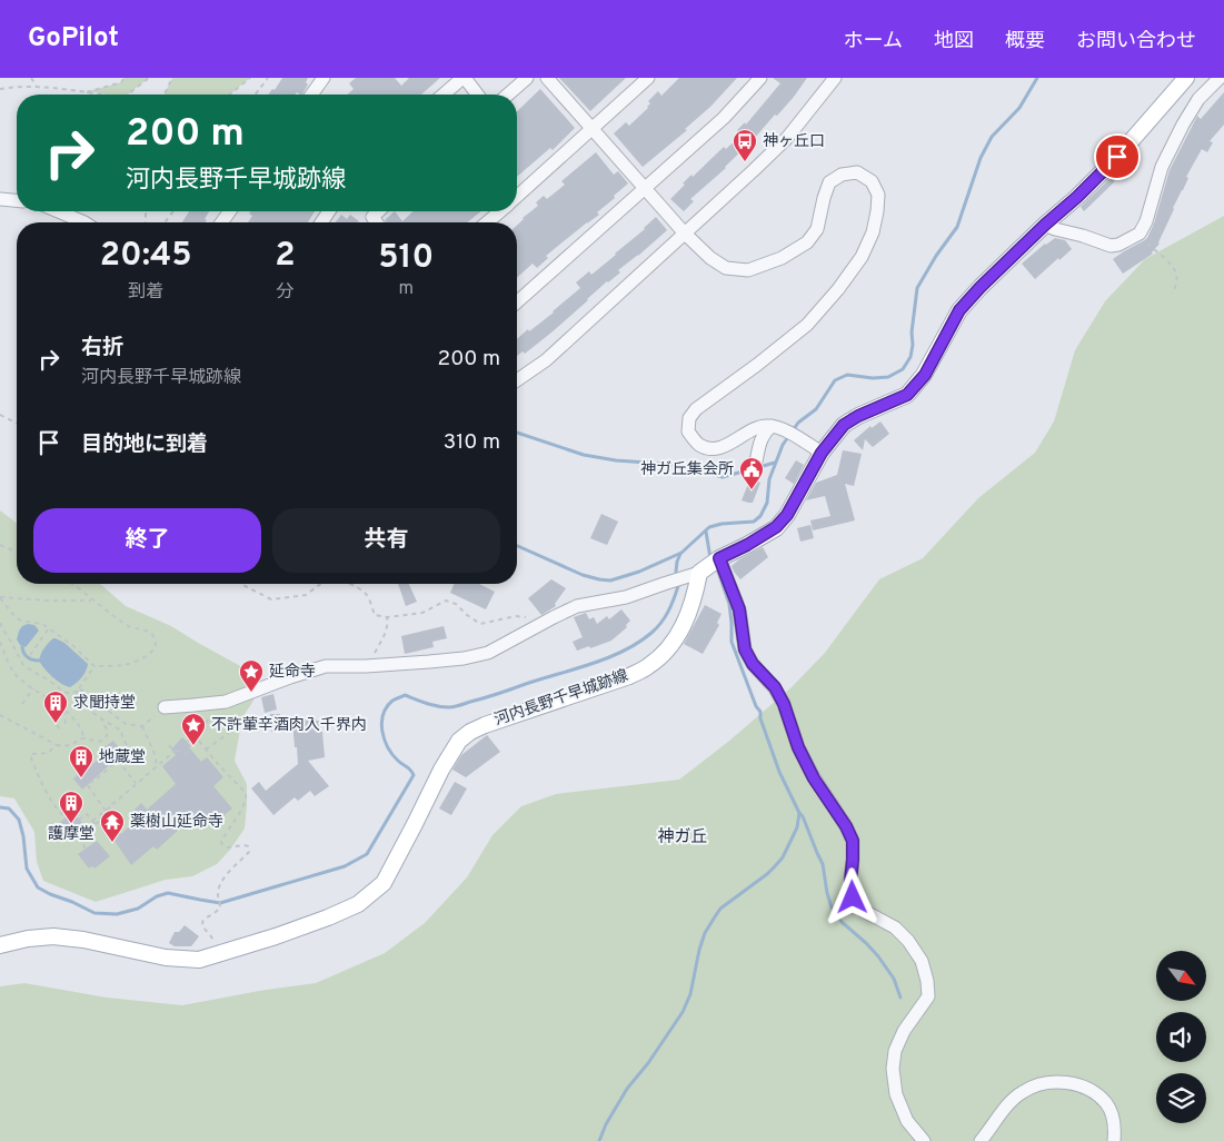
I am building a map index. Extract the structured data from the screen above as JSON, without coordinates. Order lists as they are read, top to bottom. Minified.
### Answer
{"streets":{"main road":["河内長野千早城跡線"]},"districts":["神ガ丘"],"places":{"bus stop":["神ヶ丘口"],"public building":["神ガ丘集会所"],"place":["延命寺","不許葷辛酒肉入千界内"],"building":["求聞持堂","地蔵堂","護摩堂"],"temple":["薬樹山延命寺"]},"north":"bottom right","page":{"header":"GoPilot","nav":["ホーム","地図","概要","お問い合わせ"],"turn":["200 m","河内長野千早城跡線"],"eta":["20:45","到着","2","分","510","m"],"list":[{"name":"右折","note":"河内長野千早城跡線","value":"200 m"},{"name":"目的地に到着","value":"310 m"}],"buttons":["終了","共有"]}}
